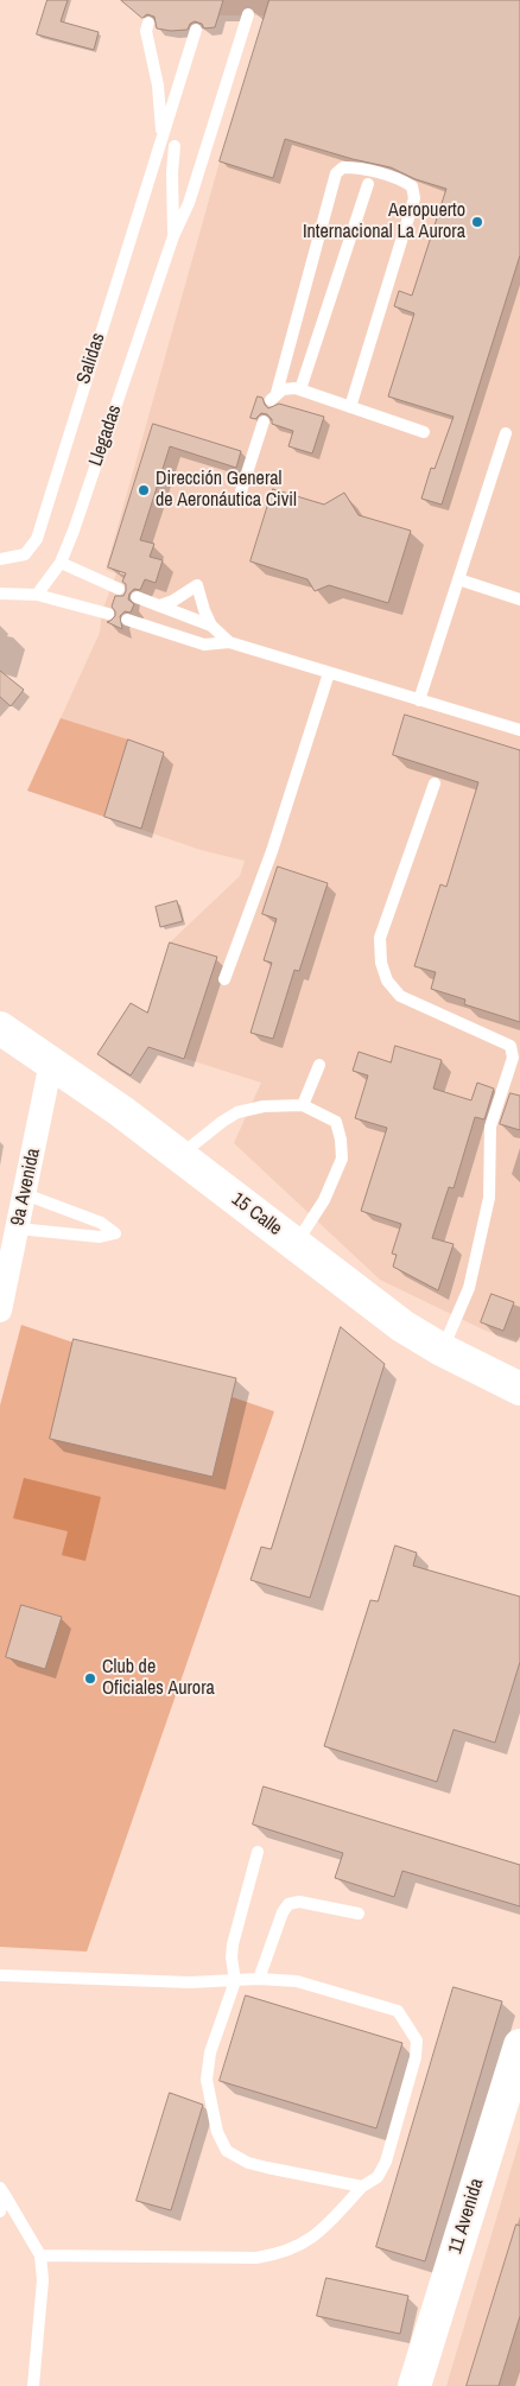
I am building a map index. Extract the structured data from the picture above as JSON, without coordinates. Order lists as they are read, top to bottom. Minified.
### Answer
{"streets":{"main road":["15 Calle","11 Avenida"],"street":["9a Avenida"],"lane":["Salidas","Llegadas"]},"crossings":[["9a Avenida","15 Calle"]],"places":["Aeropuerto Internacional La Aurora","Dirección General de Aeronáutica Civil","Club de Oficiales Aurora"]}
